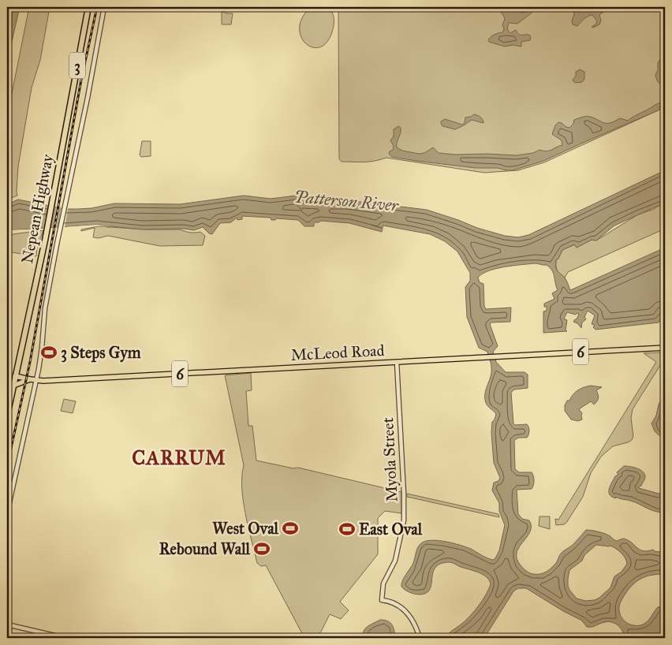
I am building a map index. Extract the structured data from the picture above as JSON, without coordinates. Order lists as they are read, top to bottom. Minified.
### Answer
{"streets":{"highway":["3","Nepean Highway"],"main road":["6","McLeod Road"],"street":["Myola Street"]},"crossings":[["Nepean Highway","McLeod Road"],["McLeod Road","Myola Street"]],"districts":["CARRUM"],"water":["Patterson River"],"places":{"sports":["3 Steps Gym","West Oval","East Oval","Rebound Wall"]}}
